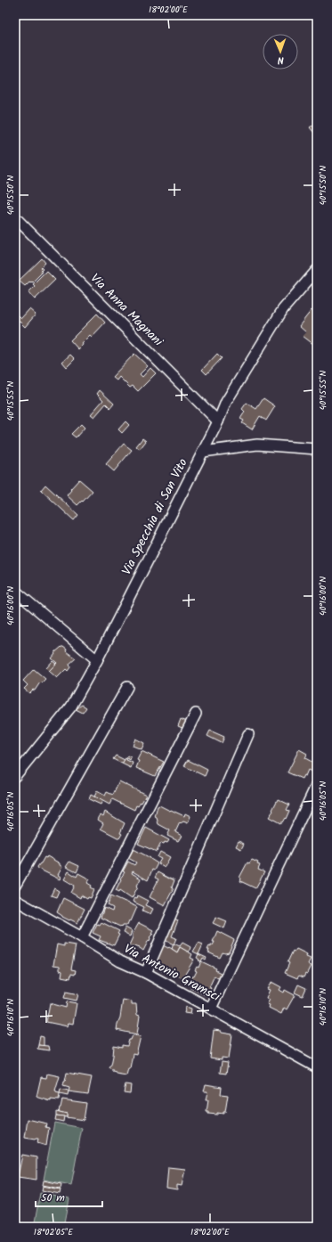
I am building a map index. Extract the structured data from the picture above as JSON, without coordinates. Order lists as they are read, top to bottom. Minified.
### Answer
{"streets":{"street":["Via Anna Magnani","Via Specchia di San Vito","Via Antonio Gramsci"]},"crossings":[["Via Anna Magnani","Via Specchia di San Vito"]],"scale_bar":"50 m","north":"bottom","coordinates":["18°02'00\"E","40°15'50\"N","40°15'55\"N","40°16'00\"N","40°16'05\"N","40°16'10\"N","18°02'05\"E"]}
